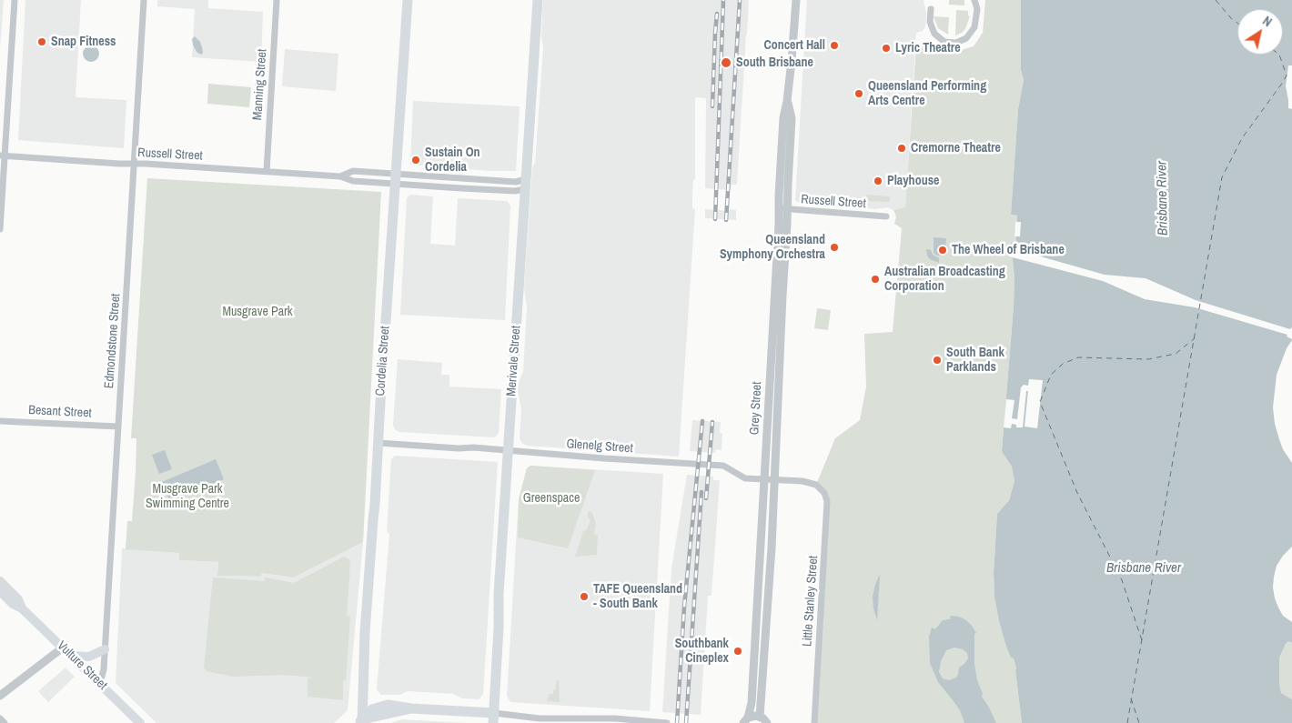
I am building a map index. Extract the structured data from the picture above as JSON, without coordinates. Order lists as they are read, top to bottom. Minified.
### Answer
{"streets":{"main road":["Cordelia Street","Merivale Street","Vulture Street"],"street":["Manning Street","Russell Street","Edmondstone Street","Grey Street","Besant Street","Glenelg Street","Little Stanley Street"]},"crossings":[["Manning Street","Russell Street"],["Russell Street","Edmondstone Street"],["Russell Street","Cordelia Street"],["Russell Street","Merivale Street"],["Russell Street","Grey Street"],["Edmondstone Street","Besant Street"],["Edmondstone Street","Vulture Street"],["Cordelia Street","Glenelg Street"],["Merivale Street","Glenelg Street"],["Grey Street","Glenelg Street"],["Glenelg Street","Little Stanley Street"]],"water":["Brisbane River"],"parks":["Musgrave Park","Musgrave Park Swimming Centre","Greenspace"],"places":["Snap Fitness","Concert Hall","Lyric Theatre","South Brisbane","Queensland Performing Arts Centre","Cremorne Theatre","Sustain On Cordelia","Playhouse","Queensland Symphony Orchestra","The Wheel of Brisbane","Australian Broadcasting Corporation","South Bank Parklands","TAFE Queensland - South Bank","Southbank Cineplex"],"north":"top right"}
